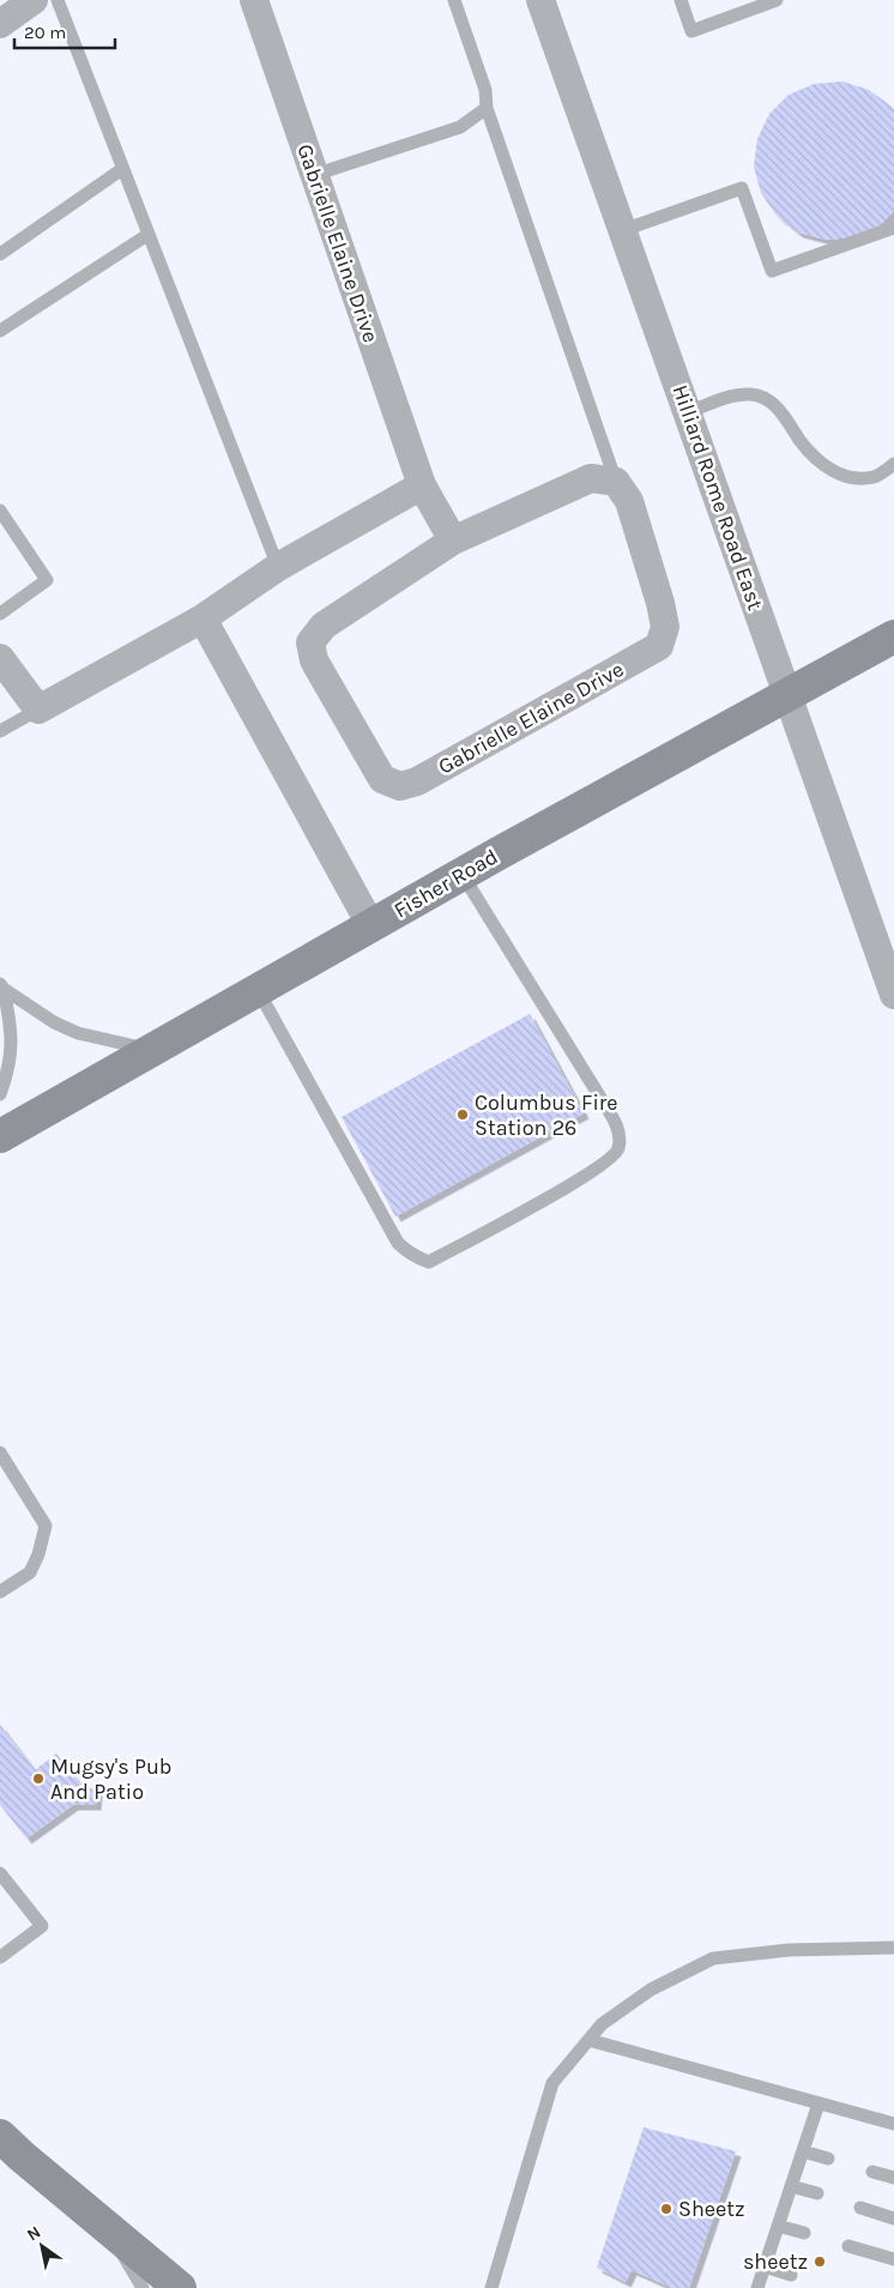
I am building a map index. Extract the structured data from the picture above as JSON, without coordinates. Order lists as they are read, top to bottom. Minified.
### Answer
{"streets":{"main road":["Fisher Road"],"street":["Gabrielle Elaine Drive","Hilliard Rome Road East"]},"crossings":[["Hilliard Rome Road East","Fisher Road"]],"places":["Columbus Fire Station 26","Mugsy's Pub And Patio","Sheetz","sheetz"],"scale_bar":"20 m","north":"top left"}
